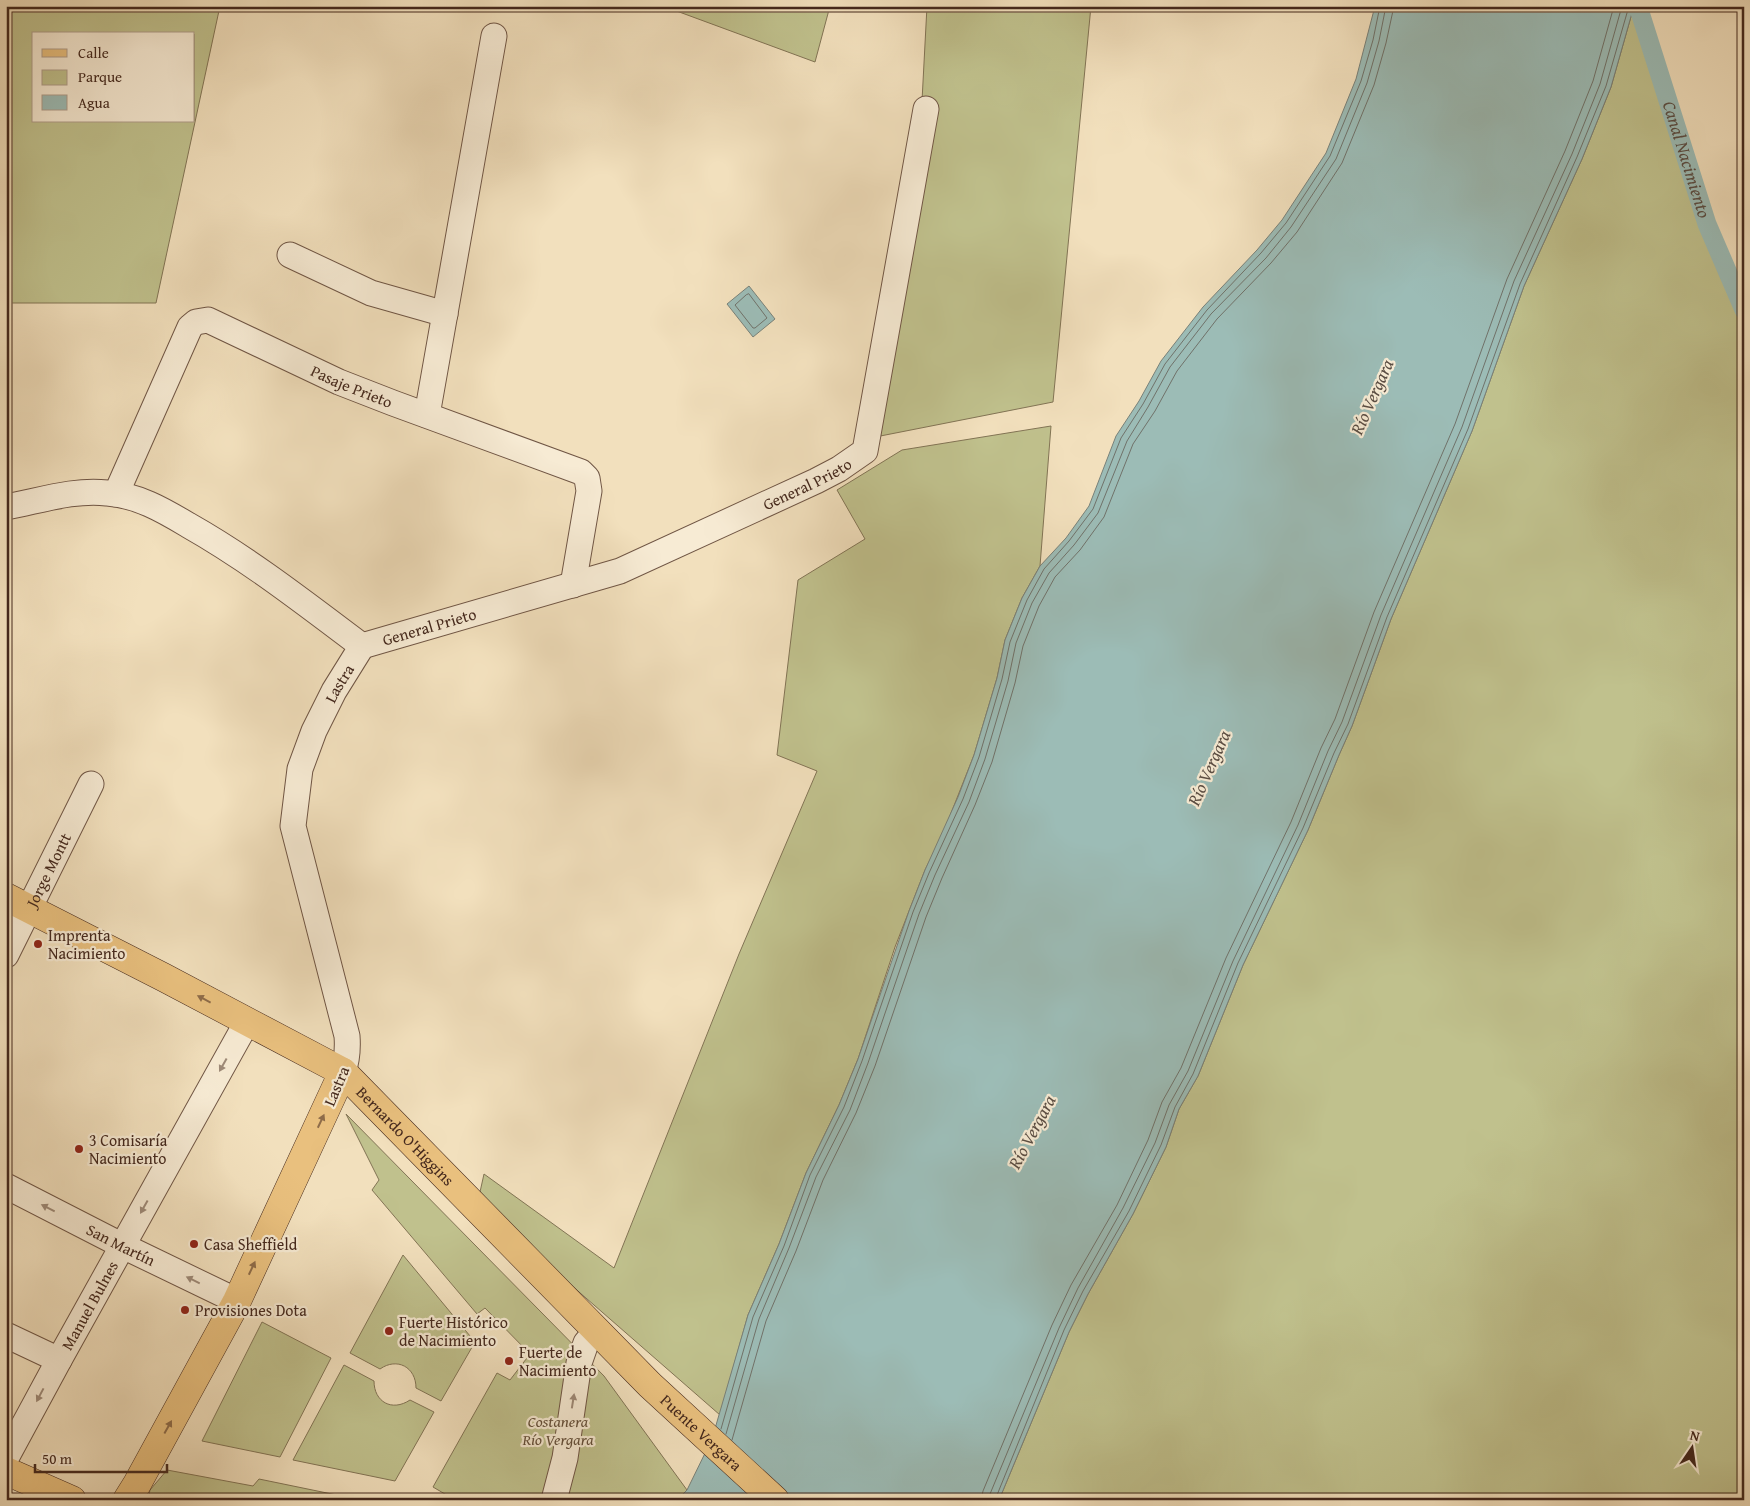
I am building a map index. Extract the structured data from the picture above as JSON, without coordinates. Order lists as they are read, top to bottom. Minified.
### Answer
{"streets":{"main road":["Lastra","Bernardo O'Higgins","Puente Vergara"],"street":["Pasaje Prieto","General Prieto","Jorge Montt","San Martín","Manuel Bulnes"]},"crossings":[["Pasaje Prieto","General Prieto"],["General Prieto","Lastra"],["Lastra","Bernardo O'Higgins"],["Lastra","San Martín"],["Jorge Montt","Bernardo O'Higgins"],["Bernardo O'Higgins","Manuel Bulnes"],["Bernardo O'Higgins","Puente Vergara"],["San Martín","Manuel Bulnes"]],"one_way":["Lastra","San Martín","Manuel Bulnes"],"water":["Canal Nacimiento","Río Vergara"],"parks":["Costanera Río Vergara"],"places":["Imprenta Nacimiento","3 Comisaría Nacimiento","Casa Sheffield","Provisiones Dota","Fuerte Histórico de Nacimiento","Fuerte de Nacimiento"],"legend":["Calle","Parque","Agua"],"scale_bar":"50 m","north":"top"}
